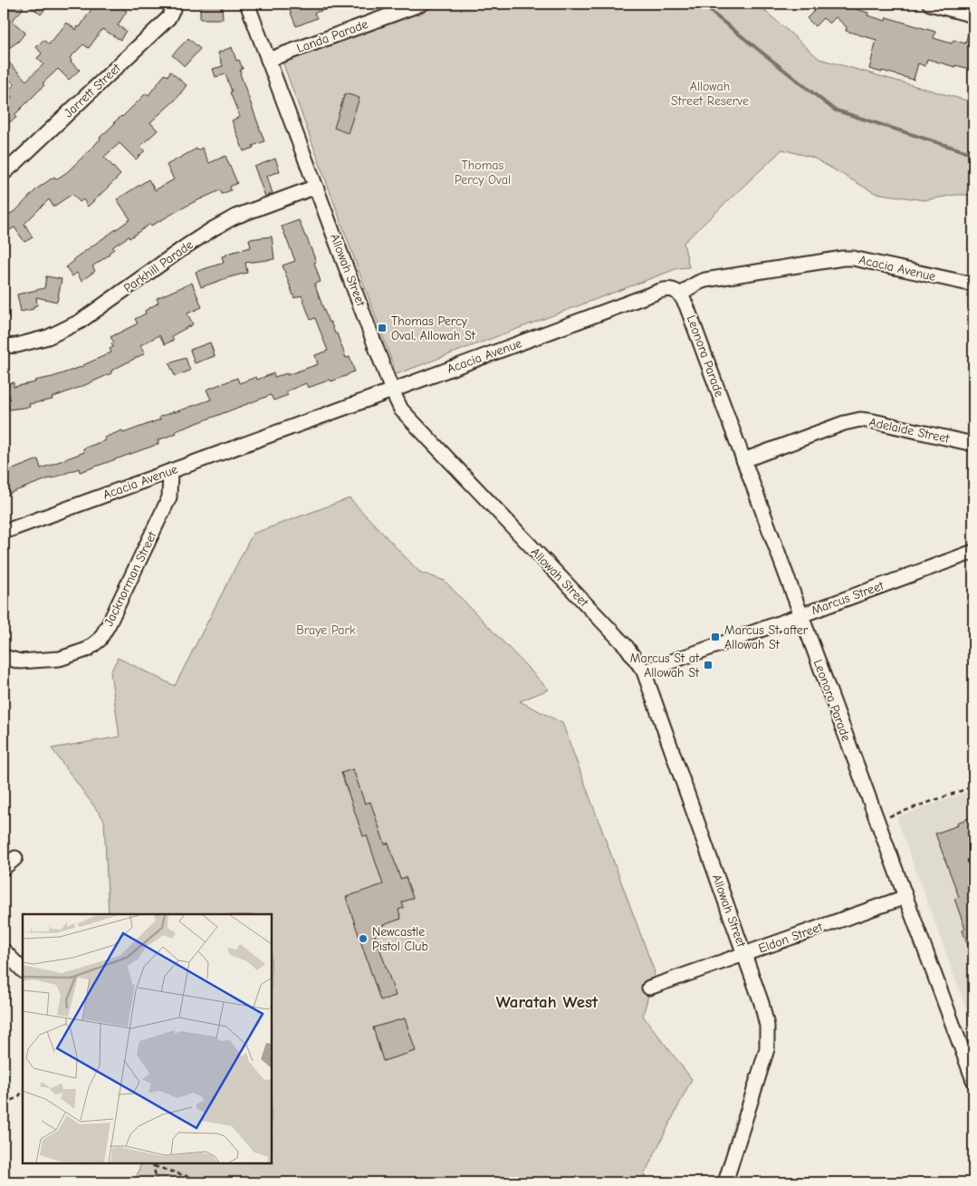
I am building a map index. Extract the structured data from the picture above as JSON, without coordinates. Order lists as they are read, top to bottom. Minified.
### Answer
{"streets":{"street":["Landa Parade","Jarrett Street","Parkhill Parade","Acacia Avenue","Allowah Street","Leonora Parade","Adelaide Street","Jacknorman Street","Marcus Street","Eldon Street"]},"crossings":[["Landa Parade","Allowah Street"],["Parkhill Parade","Allowah Street"],["Acacia Avenue","Allowah Street"],["Acacia Avenue","Leonora Parade"],["Acacia Avenue","Jacknorman Street"],["Allowah Street","Marcus Street"],["Allowah Street","Eldon Street"],["Leonora Parade","Adelaide Street"],["Leonora Parade","Marcus Street"],["Leonora Parade","Eldon Street"]],"districts":["Waratah West"],"parks":["Allowah Street Reserve","Thomas Percy Oval","Braye Park"],"places":{"transit":["Thomas Percy Oval, Allowah St","Marcus St after Allowah St","Marcus St at Allowah St"],"other":["Newcastle Pistol Club"]}}
